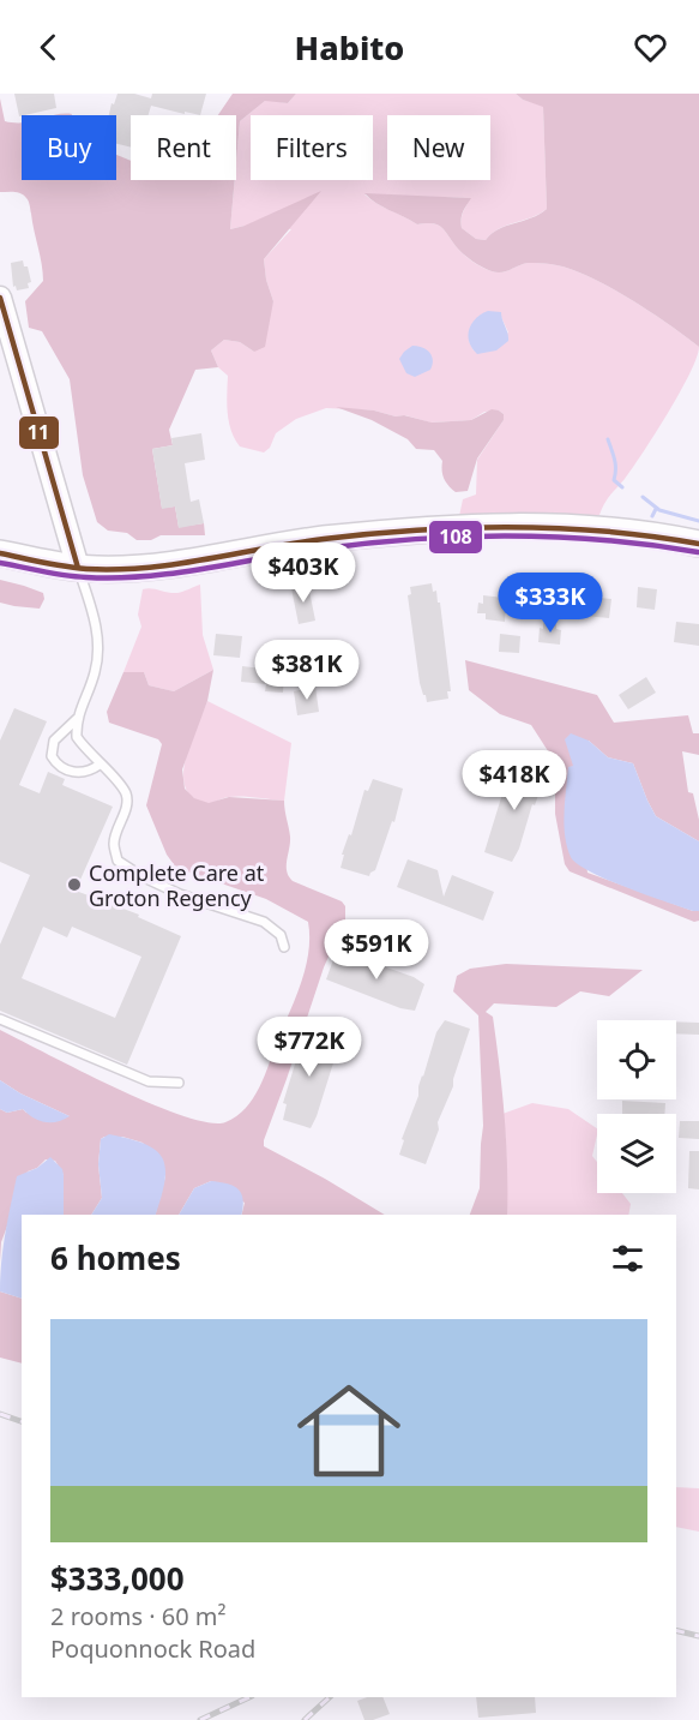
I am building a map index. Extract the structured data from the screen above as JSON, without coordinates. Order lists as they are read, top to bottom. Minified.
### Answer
{"places":["Complete Care at Groton Regency"],"lines":["transit line 11","transit line 108"],"page":{"header":"Habito","chip":["Buy","Rent","Filters","New"],"price":["$403K","$333K","$381K","$418K","$591K","$772K"],"heading":"6 homes","list":[{"name":"$333,000","note":"2 rooms · 60 m² · Poquonnock Road"}]}}
